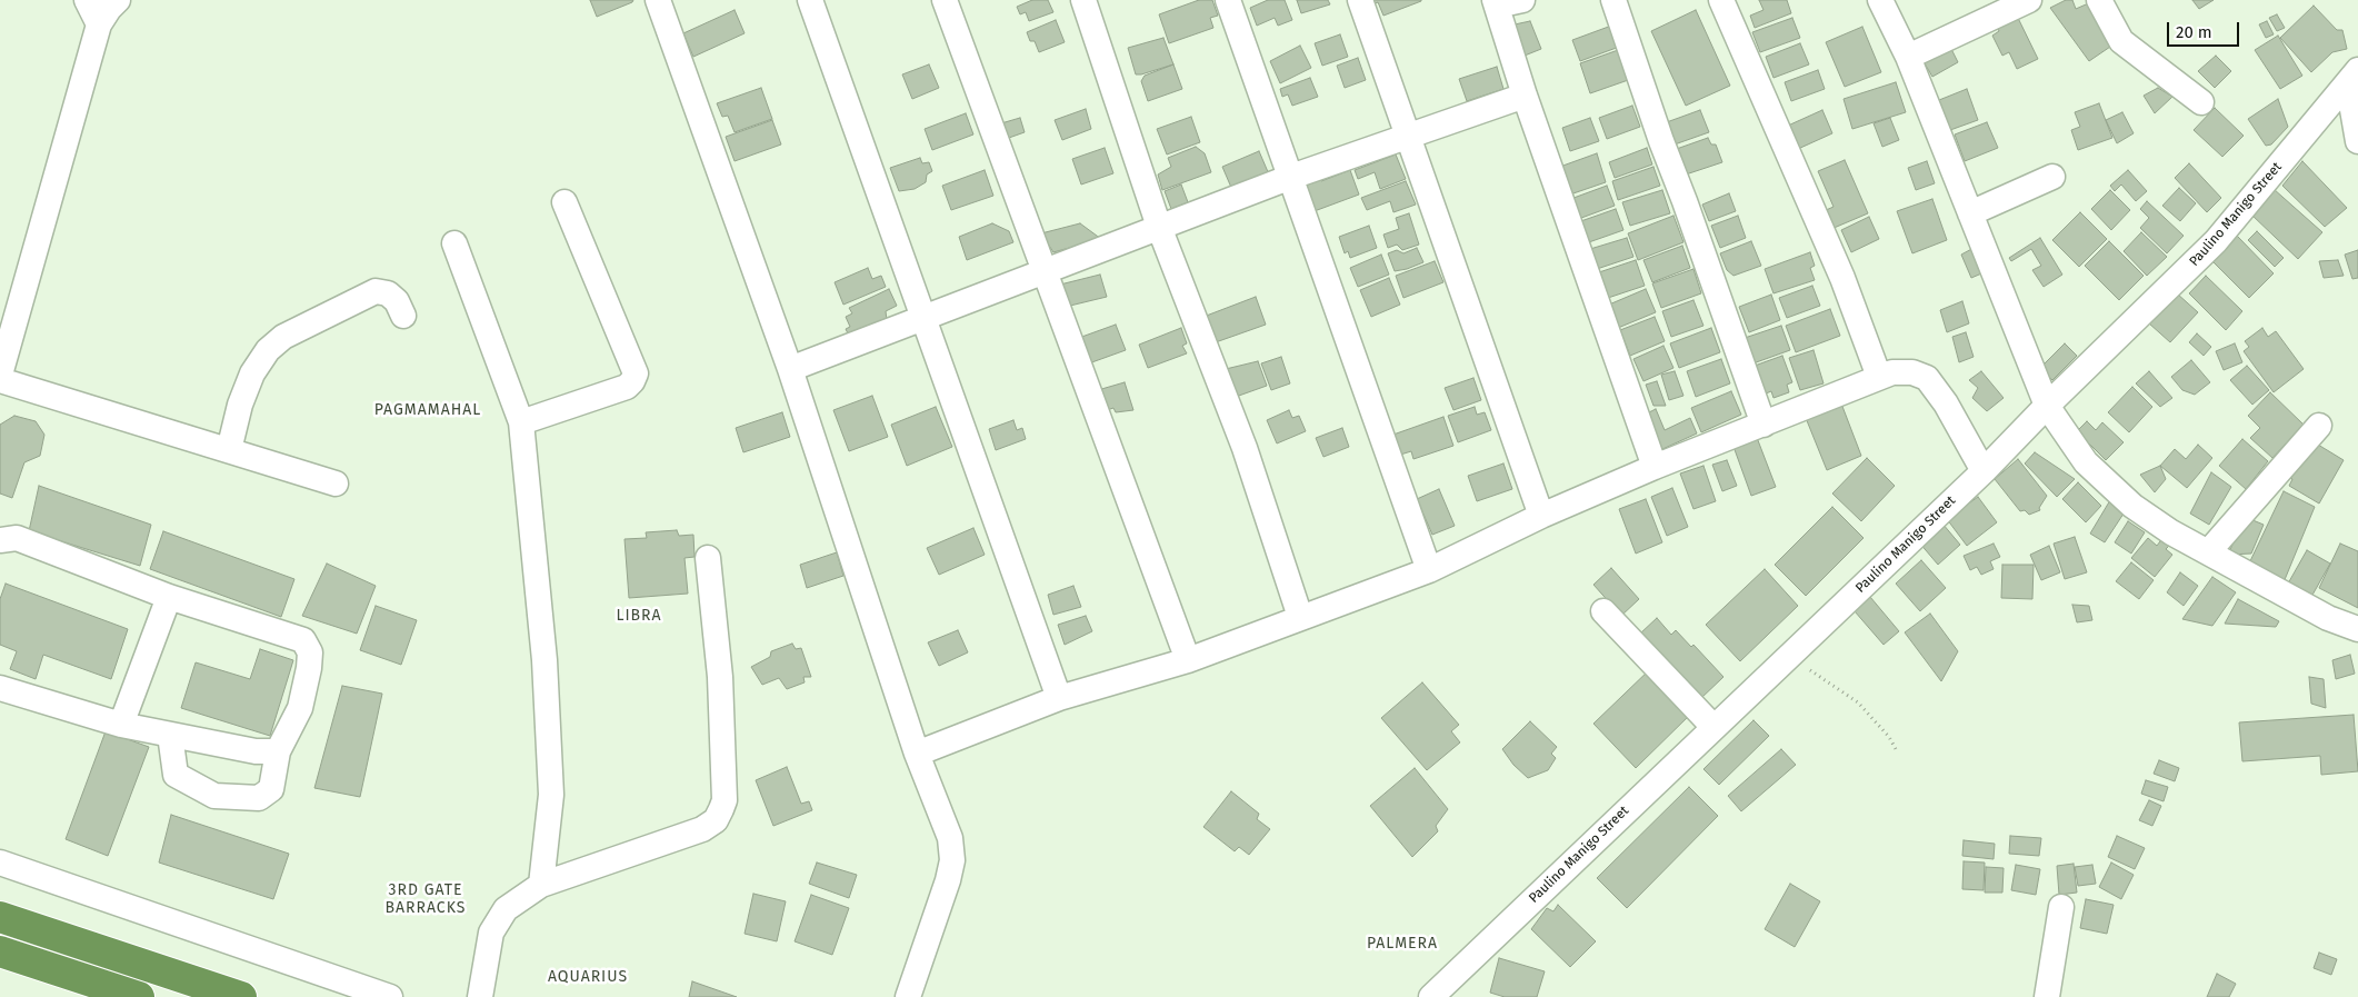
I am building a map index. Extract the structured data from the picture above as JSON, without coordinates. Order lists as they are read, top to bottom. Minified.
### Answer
{"streets":{"street":["Paulino Manigo Street"]},"districts":["PAGMAMAHAL","LIBRA","3RD GATE BARRACKS","PALMERA","AQUARIUS"],"scale_bar":"20 m"}
